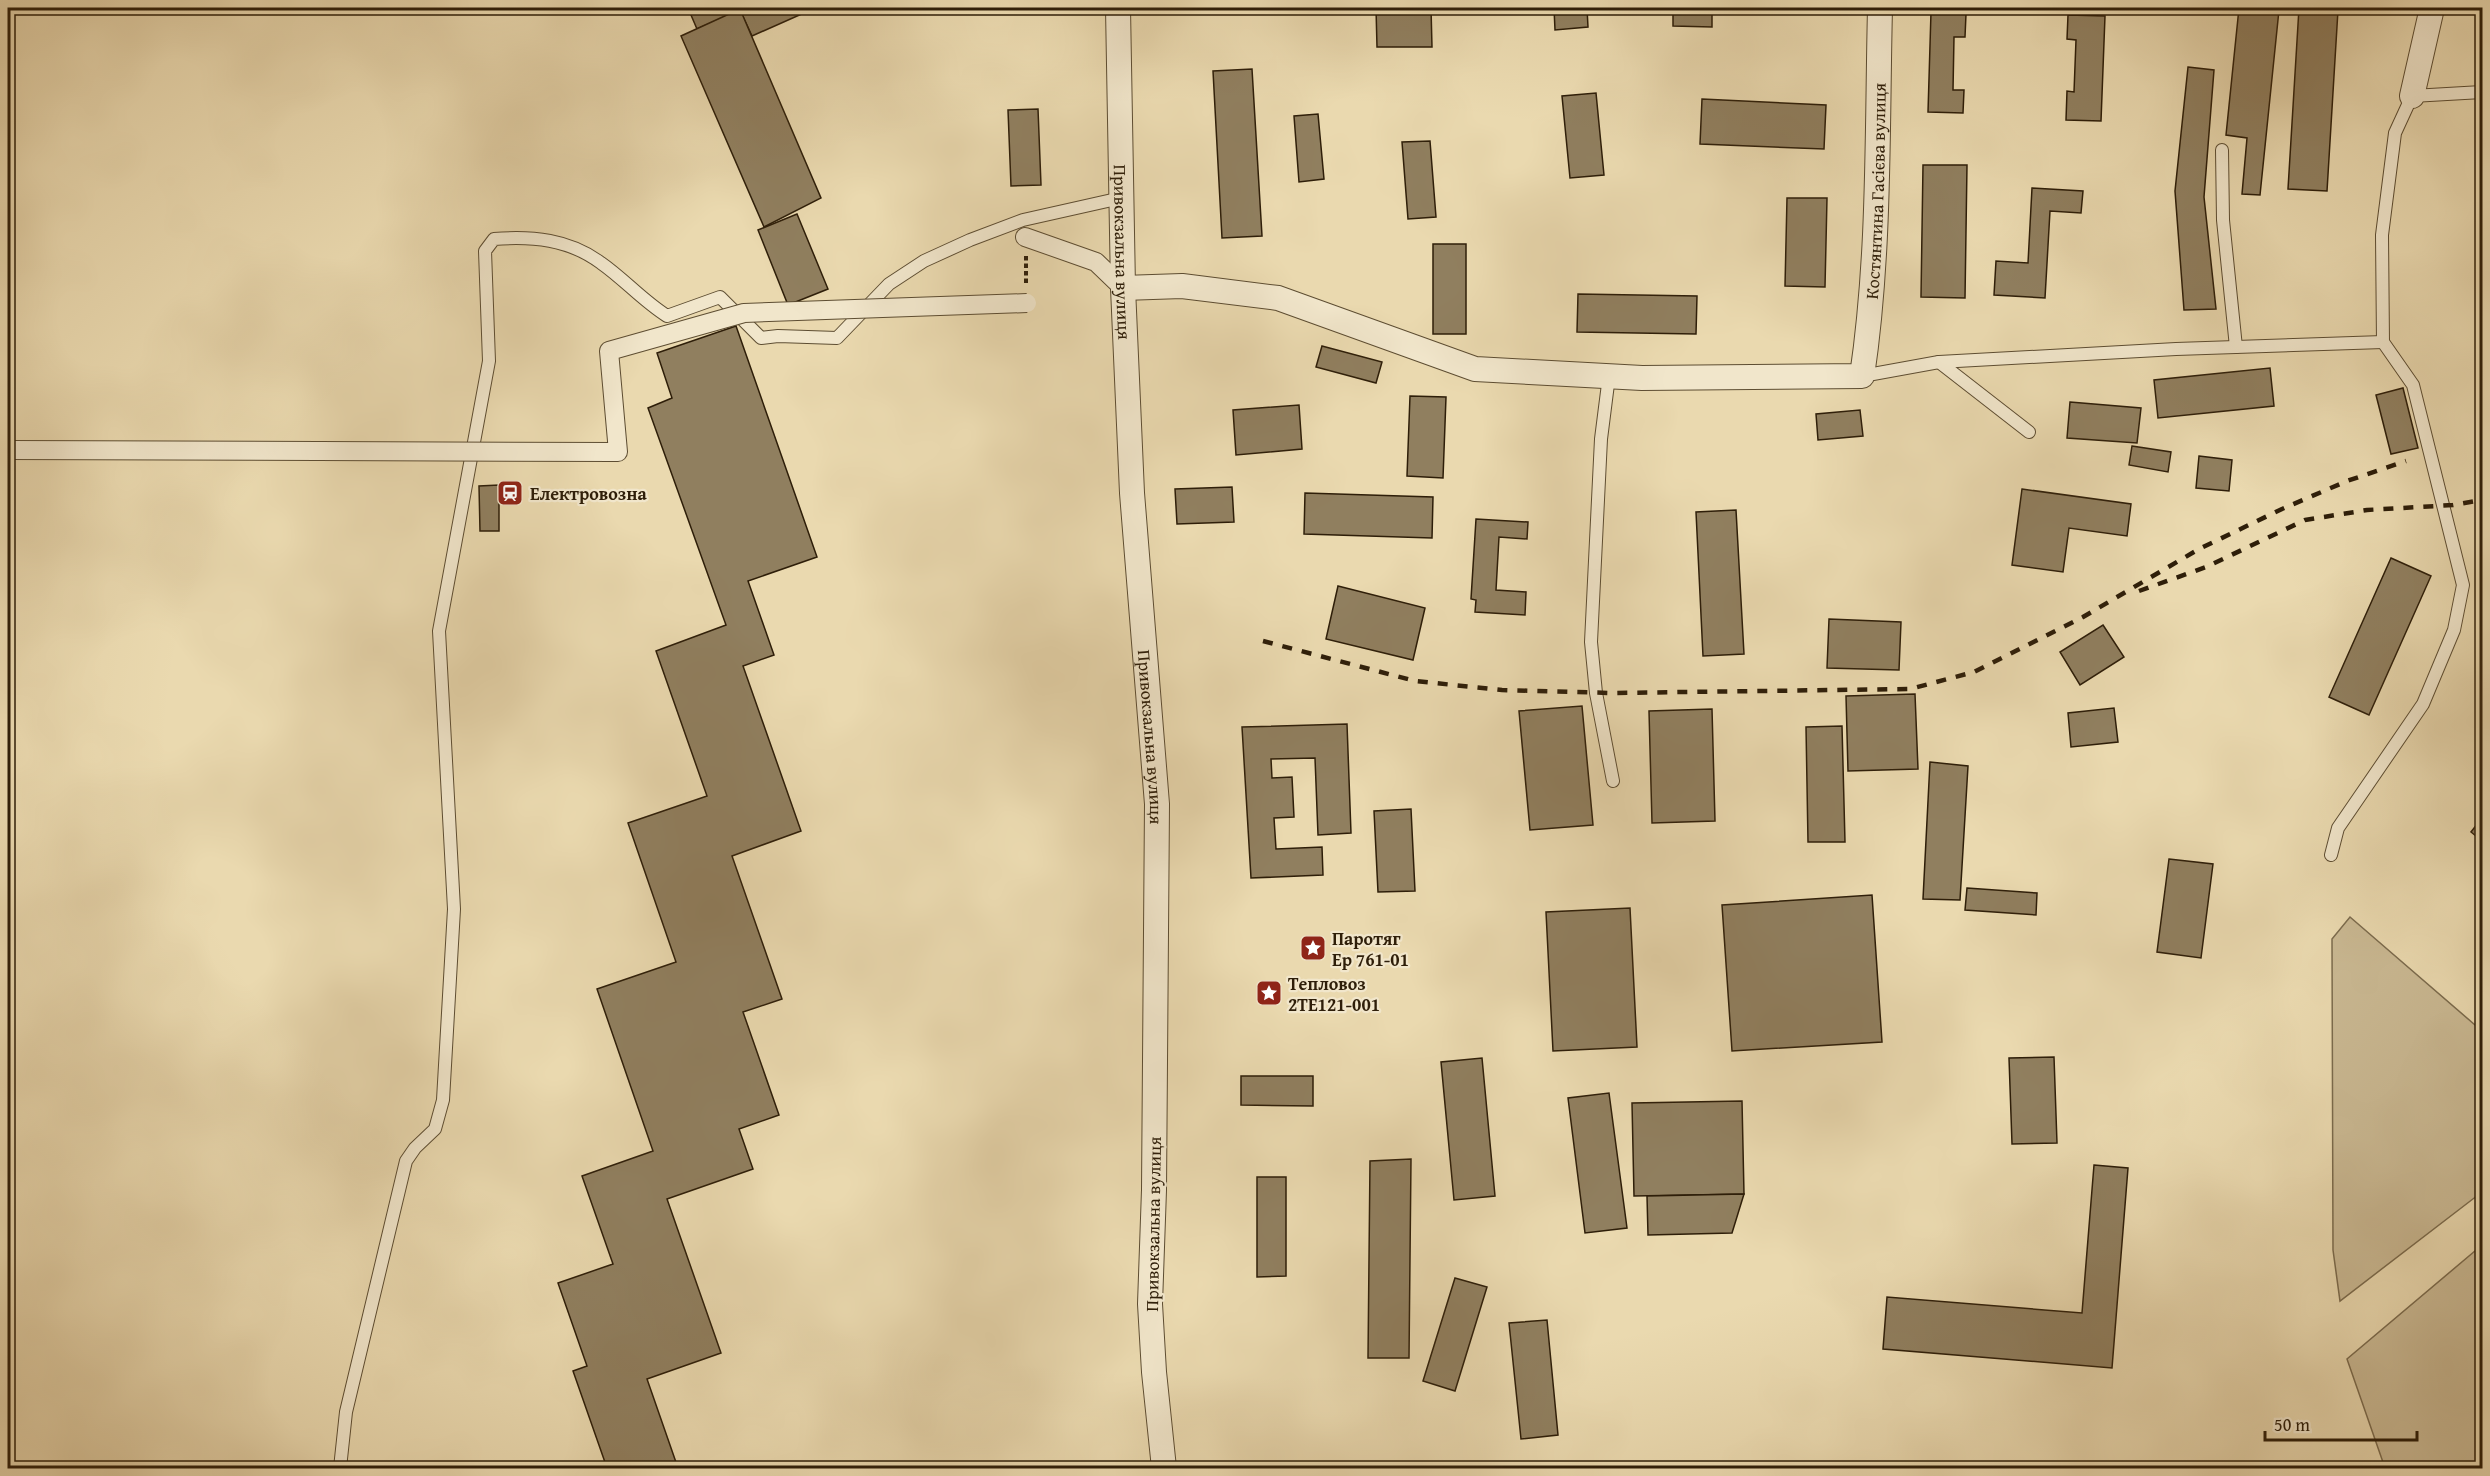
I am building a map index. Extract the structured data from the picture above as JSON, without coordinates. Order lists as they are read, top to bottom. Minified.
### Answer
{"streets":{"street":["Костянтина Гасієва вулиця","Привокзальна вулиця"]},"places":{"station":["Електровозна"],"place":["Паротяг Ер 761-01","Тепловоз 2ТЕ121-001"]},"scale_bar":"50 m"}
